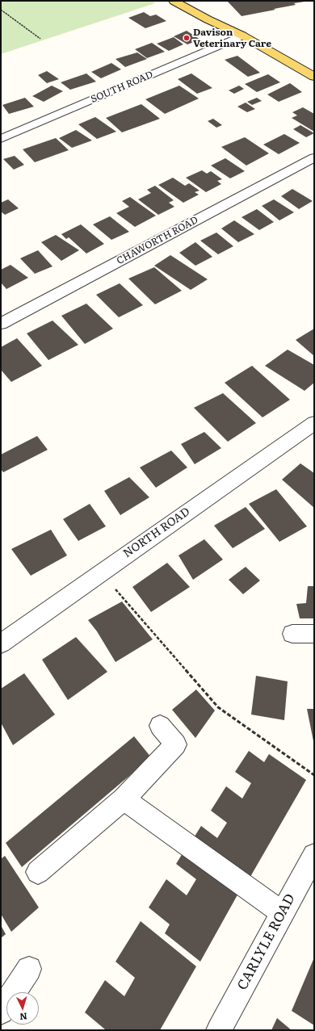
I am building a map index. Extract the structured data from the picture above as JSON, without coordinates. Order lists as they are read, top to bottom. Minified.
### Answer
{"streets":{"street":["SOUTH ROAD","CHAWORTH ROAD","NORTH ROAD","CARLYLE ROAD"]},"places":["Davison Veterinary Care"],"north":"bottom"}
